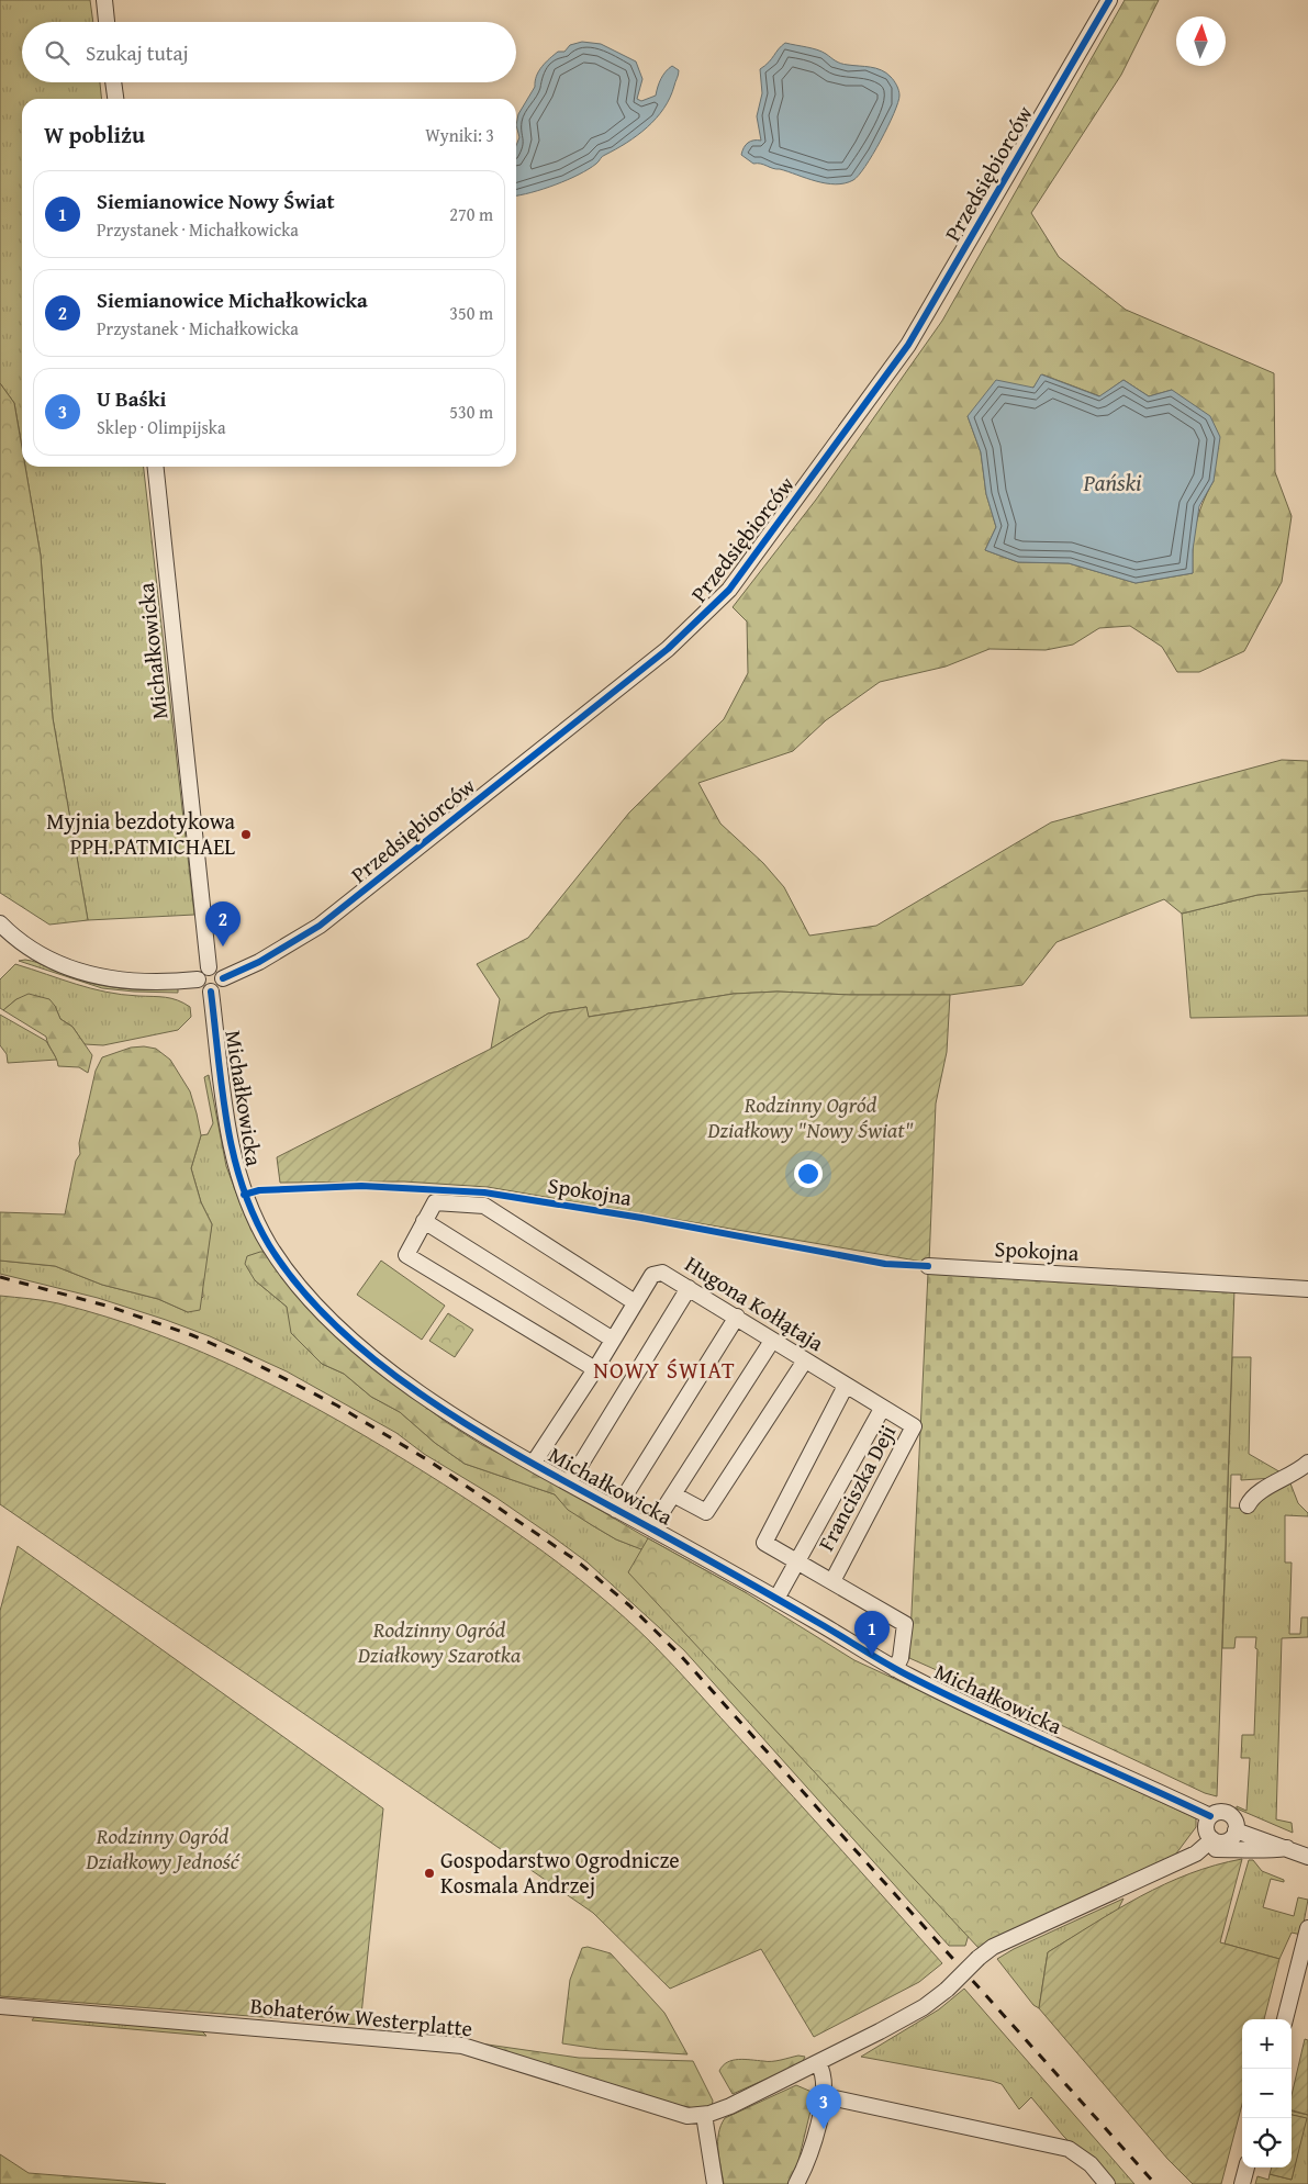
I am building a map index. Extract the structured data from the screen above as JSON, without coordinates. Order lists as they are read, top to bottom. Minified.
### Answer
{"streets":{"street":["Przedsiębiorców","Michałkowicka","Spokojna","Hugona Kołłątaja","Franciszka Deji","Bohaterów Westerplatte"]},"crossings":[["Przedsiębiorców","Michałkowicka"],["Michałkowicka","Hugona Kołłątaja"],["Michałkowicka","Franciszka Deji"],["Hugona Kołłątaja","Franciszka Deji"]],"districts":["NOWY ŚWIAT"],"water":["Pański"],"parks":["Rodzinny Ogród Działkowy \"Nowy Świat\"","Rodzinny Ogród Działkowy Szarotka","Rodzinny Ogród Działkowy Jedność"],"places":["Myjnia bezdotykowa PPH.PATMICHAEL","Gospodarstwo Ogrodnicze Kosmala Andrzej"],"north":"top","page":{"search":"Szukaj tutaj","heading":["W pobliżu","Wyniki: 3"],"list":[{"mark":"1","name":"Siemianowice Nowy Świat","note":"Przystanek · Michałkowicka","value":"270 m"},{"mark":"2","name":"Siemianowice Michałkowicka","note":"Przystanek · Michałkowicka","value":"350 m"},{"mark":"3","name":"U Baśki","note":"Sklep · Olimpijska","value":"530 m"}],"pins":["2","1","3"],"map_buttons":["+","−"]}}
